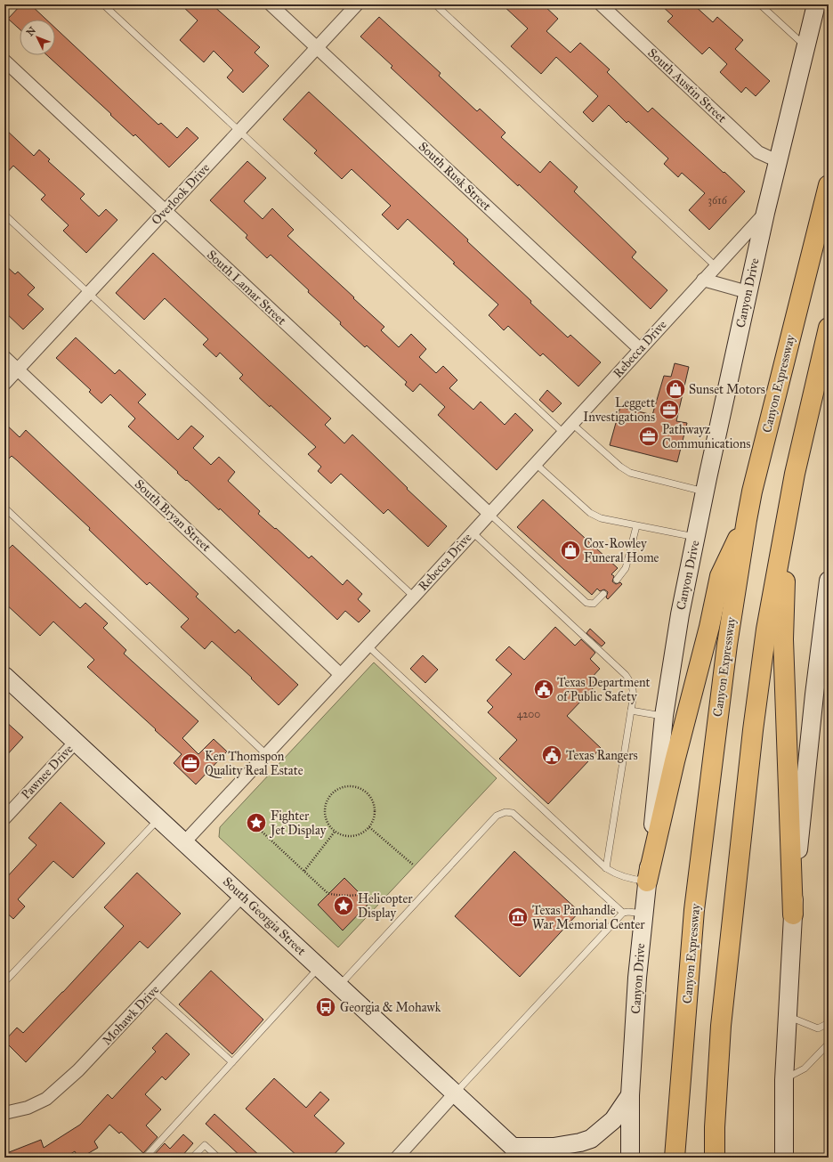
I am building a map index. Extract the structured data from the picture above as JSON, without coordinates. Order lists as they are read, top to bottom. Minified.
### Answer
{"streets":{"highway":["Canyon Expressway"],"main road":["Canyon Drive","South Georgia Street"],"street":["South Austin Street","South Rusk Street","Overlook Drive","South Lamar Street","Rebecca Drive","South Bryan Street","Pawnee Drive","Mohawk Drive"]},"crossings":[["South Austin Street","Canyon Drive"],["South Rusk Street","Overlook Drive"],["South Rusk Street","Rebecca Drive"],["Overlook Drive","South Lamar Street"],["Overlook Drive","South Bryan Street"],["South Lamar Street","Rebecca Drive"],["Canyon Drive","Rebecca Drive"],["Rebecca Drive","South Bryan Street"],["Rebecca Drive","South Georgia Street"],["Pawnee Drive","South Georgia Street"],["South Georgia Street","Mohawk Drive"]],"places":{"shop":["Sunset Motors","Cox-Rowley Funeral Home"],"office":["Leggett Investigations","Pathwayz Communications","Ken Thomspon Quality Real Estate"],"public building":["Texas Department of Public Safety","Texas Rangers"],"place":["Fighter Jet Display","Helicopter Display"],"museum":["Texas Panhandle War Memorial Center"],"bus stop":["Georgia & Mohawk"]},"house_numbers":["3616","4200"],"north":"top left"}
